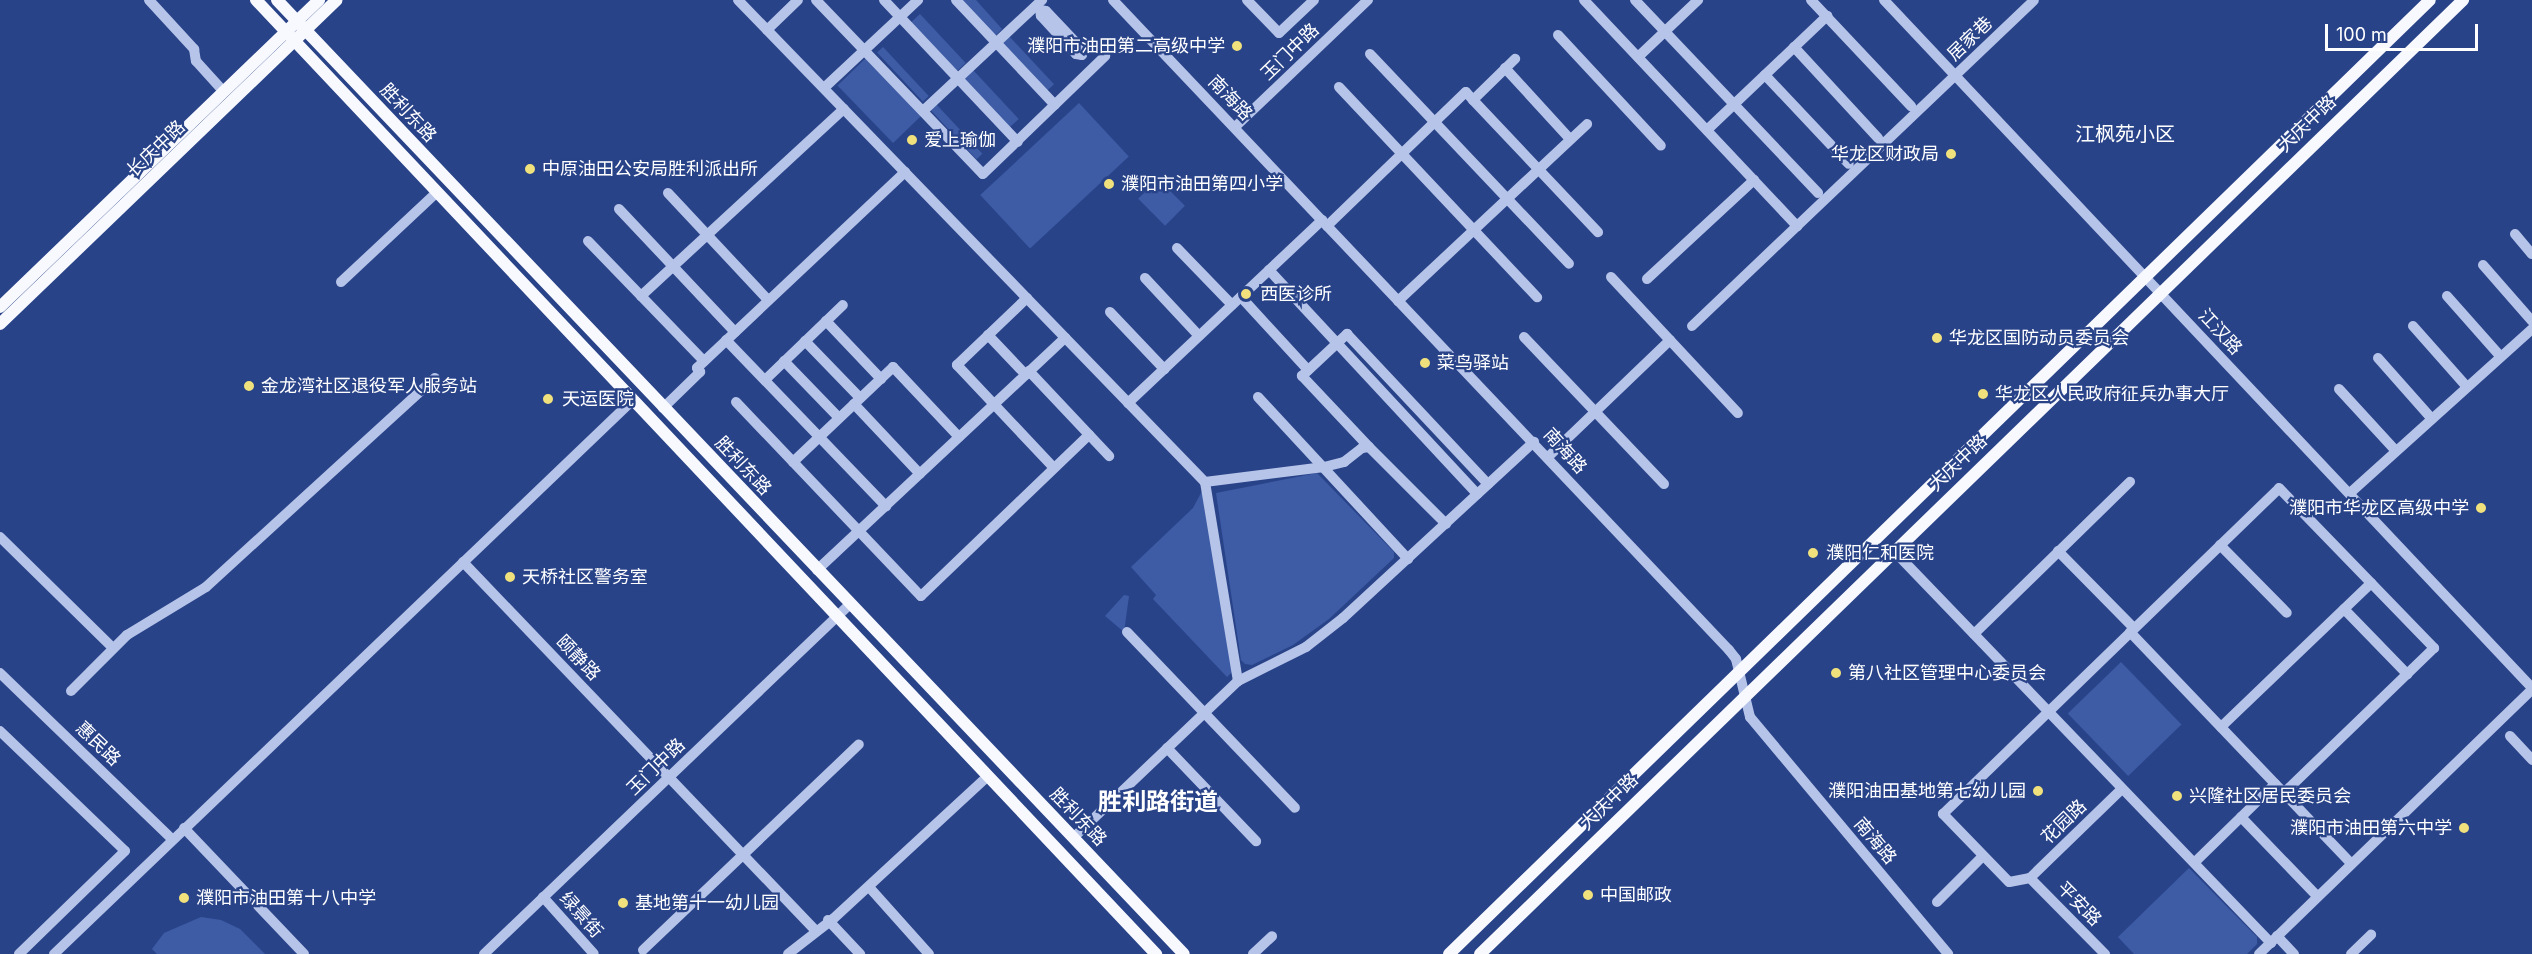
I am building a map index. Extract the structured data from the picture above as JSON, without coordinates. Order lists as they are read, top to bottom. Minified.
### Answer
{"streets":{"main road":["胜利东路","大庆中路","长庆中路"],"street":["居家巷","玉门中路","南海路","江汉路","颐静路","惠民路","花园路","平安路","绿景街"]},"crossings":[["居家巷","江汉路"],["玉门中路","南海路"],["玉门中路","胜利东路"],["玉门中路","颐静路"],["玉门中路","绿景街"],["南海路","大庆中路"],["胜利东路","长庆中路"],["大庆中路","江汉路"],["花园路","平安路"]],"districts":["江枫苑小区","胜利路街道"],"places":["濮阳市油田第二高级中学","爱上瑜伽","华龙区财政局","中原油田公安局胜利派出所","濮阳市油田第四小学","西医诊所","华龙区国防动员委员会","菜鸟驿站","金龙湾社区退役军人服务站","华龙区人民政府征兵办事大厅","天运医院","濮阳市华龙区高级中学","濮阳仁和医院","天桥社区警务室","第八社区管理中心委员会","濮阳油田基地第七幼儿园","兴隆社区居民委员会","濮阳市油田第六中学","中国邮政","濮阳市油田第十八中学","基地第十一幼儿园"],"scale_bar":"100 m"}
